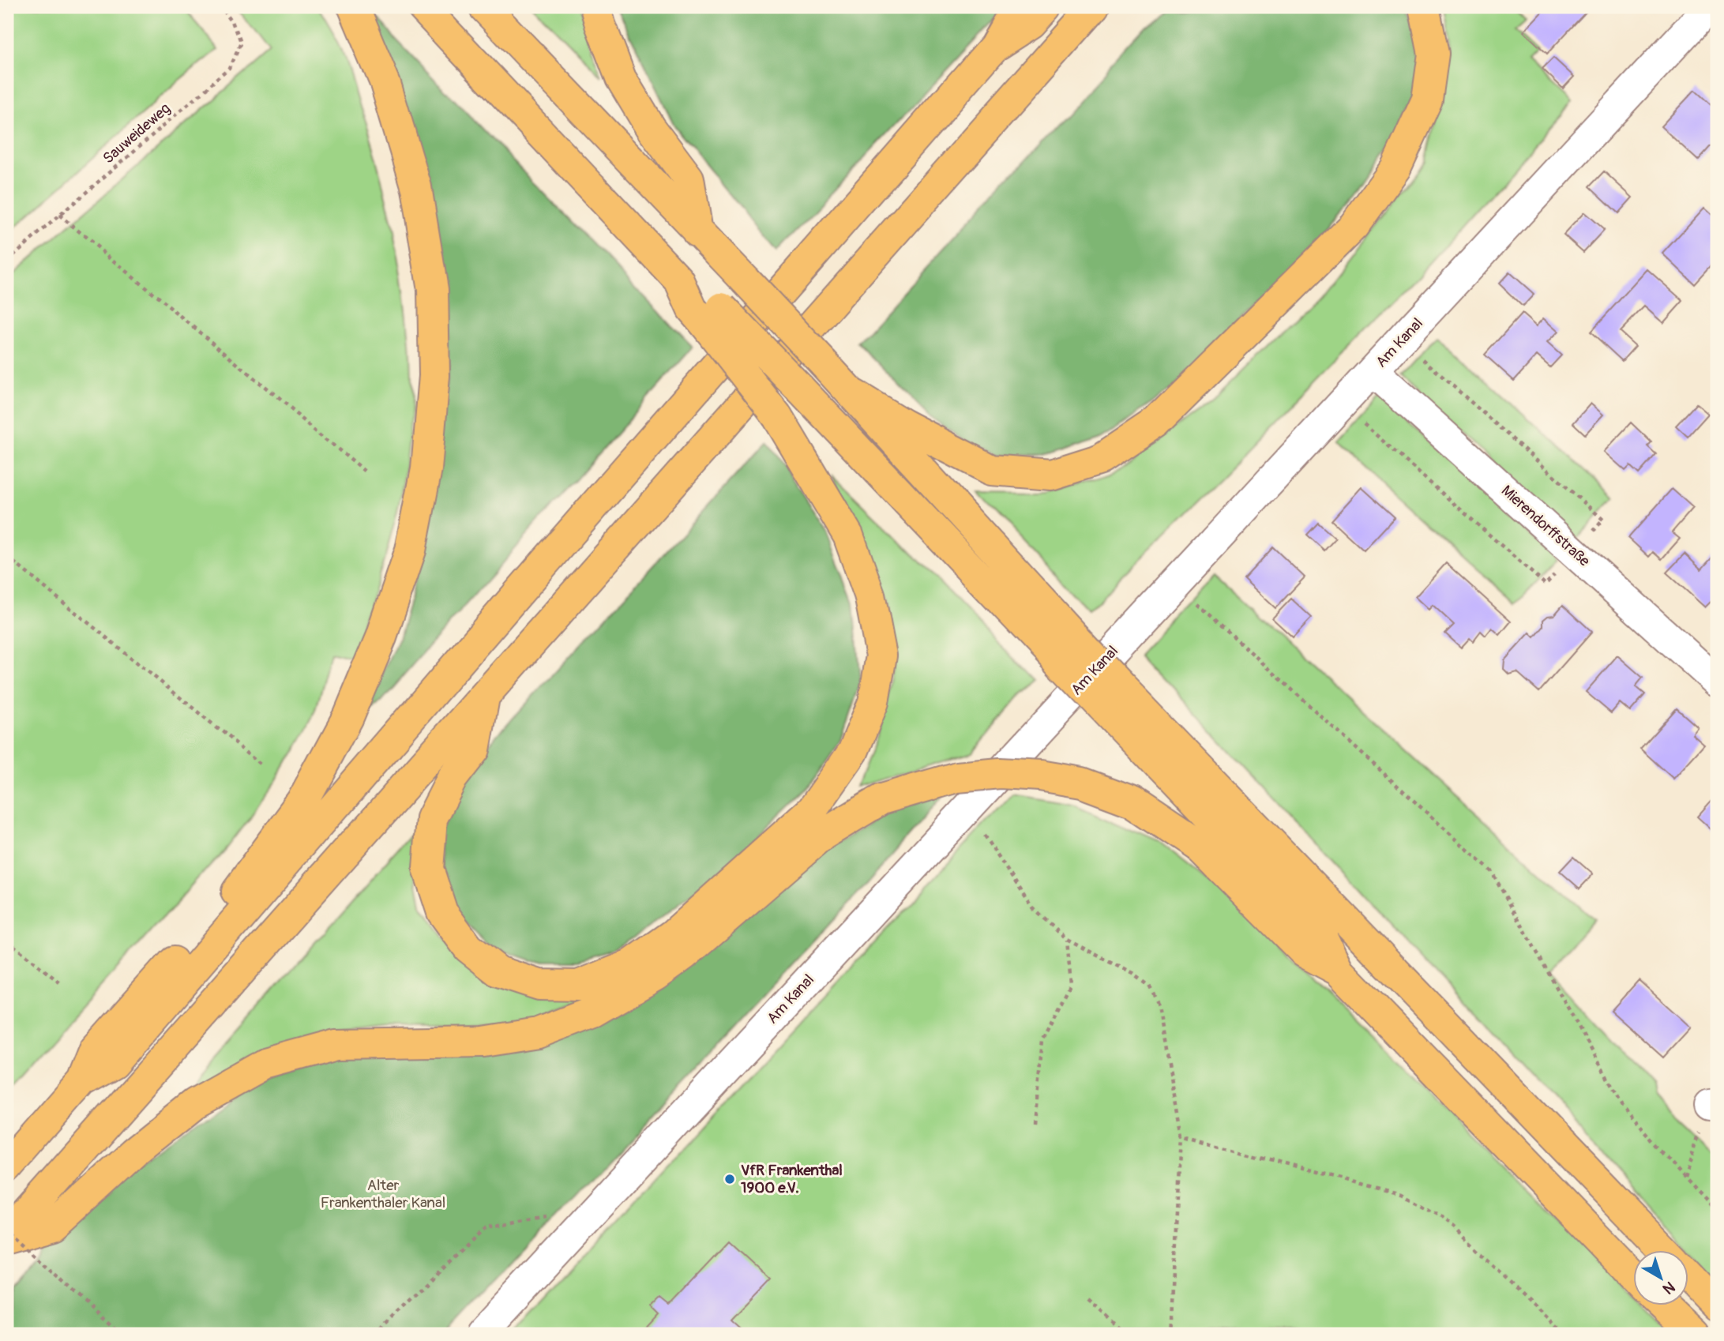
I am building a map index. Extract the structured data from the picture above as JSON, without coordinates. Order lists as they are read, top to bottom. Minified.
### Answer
{"streets":{"street":["Am Kanal","Mierendorffstraße"],"path":["Sauweideweg"]},"crossings":[["Am Kanal","Mierendorffstraße"]],"parks":["Alter Frankenthaler Kanal"],"places":["VfR Frankenthal 1900 e.V."],"north":"bottom right"}
